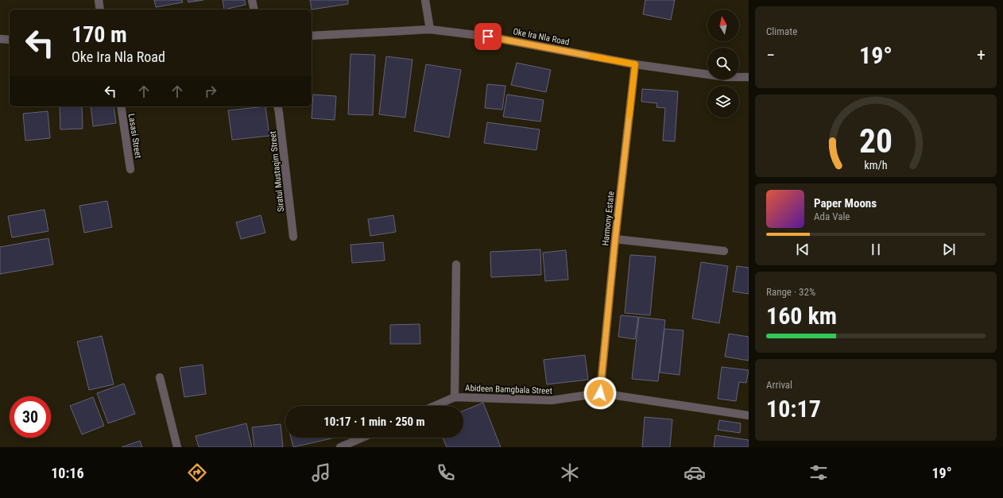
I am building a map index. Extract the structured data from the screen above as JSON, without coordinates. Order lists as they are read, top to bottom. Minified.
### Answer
{"streets":{"street":["Oke Ira Nla Road","Lasasi Street","Siratul Mustaqim Street","Harmony Estate","Abideen Bamgbala Street"]},"crossings":[["Oke Ira Nla Road","Harmony Estate"],["Harmony Estate","Abideen Bamgbala Street"]],"north":"top","page":{"tile":["Climate",["Range · 32%","160 km"],["Arrival","10:17"]],"turn":["170 m","Oke Ira Nla Road"],"heat":["−","19°","+"],"song":["Paper Moons","Ada Vale"],"limit":"30","trip":"10:17 · 1 min · 250 m","tabs":["10:16","19°"],"gauge":["20","km/h"]}}
